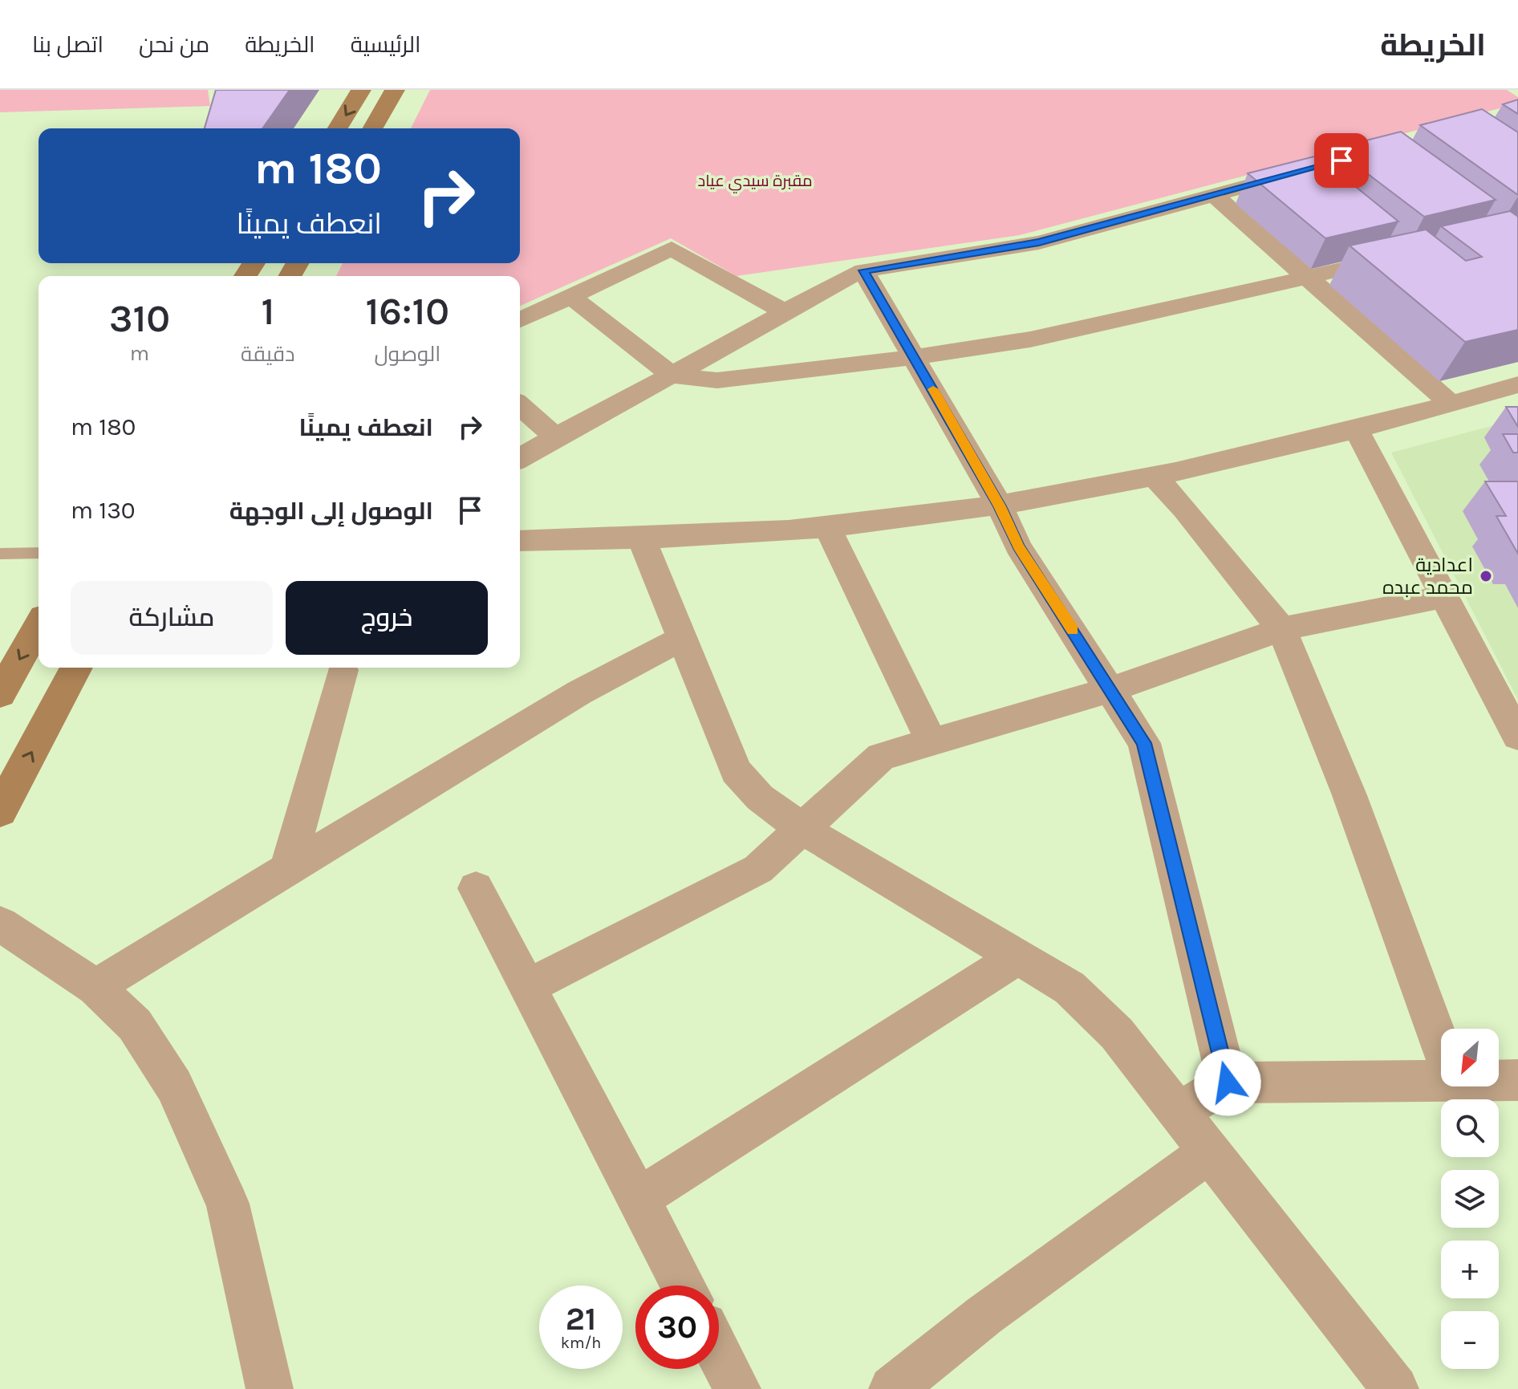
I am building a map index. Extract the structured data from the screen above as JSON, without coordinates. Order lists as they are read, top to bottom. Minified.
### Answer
{"parks":["مقبرة سيدي عياد"],"places":["اعدادية محمد عبده"],"north":"bottom left","page":{"header":"الخريطة","nav":["الرئيسية","الخريطة","من نحن","اتصل بنا"],"turn":["180 m","انعطف يمينًا"],"eta":["16:10","الوصول","1","دقيقة","310","m"],"list":[{"name":"انعطف يمينًا","value":"180 m"},{"name":"الوصول إلى الوجهة","value":"130 m"}],"buttons":["خروج","مشاركة"],"map_buttons":["+","−"],"speed":"21 km/h","limit":"30"}}
